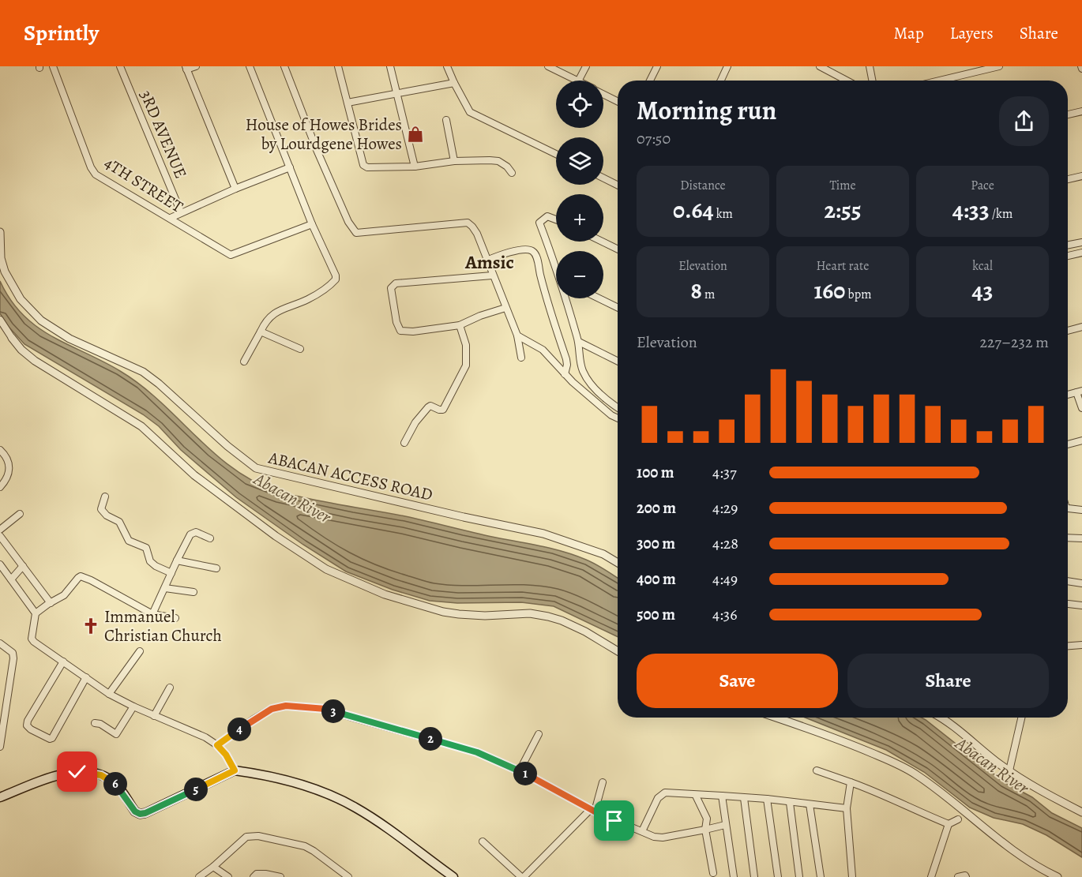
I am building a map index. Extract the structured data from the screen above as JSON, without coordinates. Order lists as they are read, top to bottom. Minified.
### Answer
{"streets":{"street":["3RD AVENUE","4TH STREET","ABACAN ACCESS ROAD"]},"districts":["Amsic"],"water":["Abacan River"],"places":{"shop":["House of Howes Brides by Lourdgene Howes"],"church":["Immanuel Christian Church"]},"page":{"header":"Sprintly","nav":["Map","Layers","Share"],"map_buttons":["+","−"],"heading":["Morning run","07:50"],"stats":[["Distance","0.64 km"],["Time","2:55"],["Pace","4:33 /km"],["Elevation","8 m"],["Heart rate","160 bpm"],["kcal","43"]],"chart":["Elevation","227–232 m"],"list":[{"name":"100 m","note":"4:37"},{"name":"200 m","note":"4:29"},{"name":"300 m","note":"4:28"},{"name":"400 m","note":"4:49"},{"name":"500 m","note":"4:36"}],"buttons":["Save","Share"],"pins":["3","4","2","1","6","5"]}}
